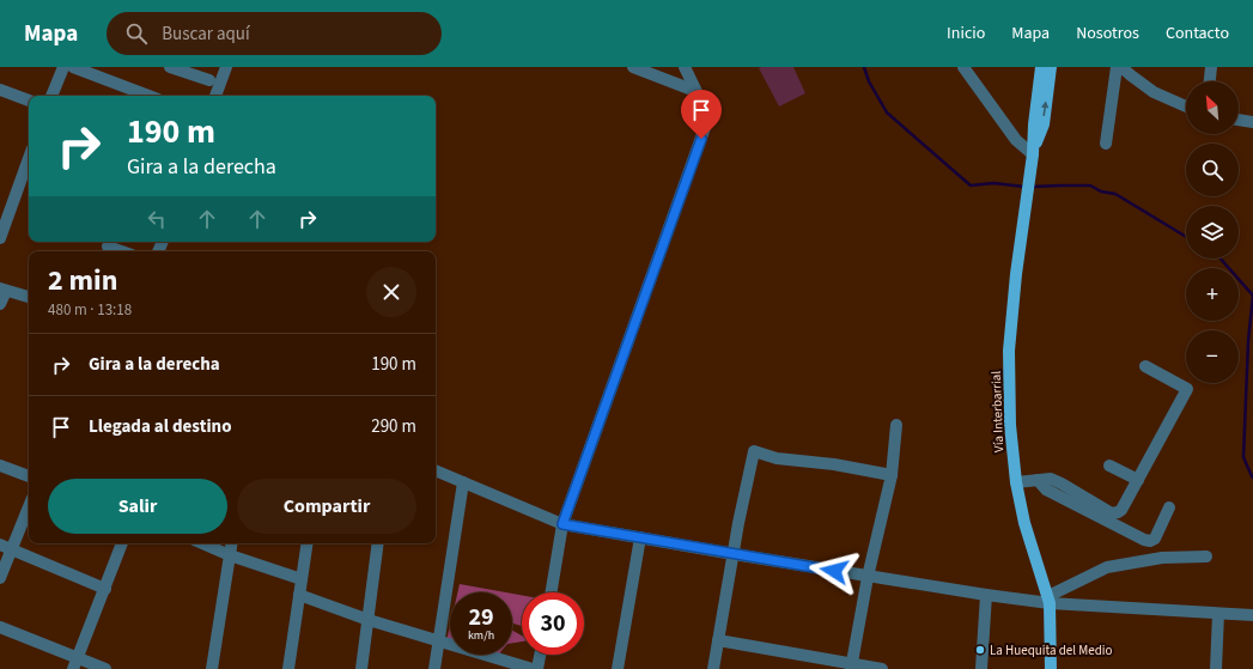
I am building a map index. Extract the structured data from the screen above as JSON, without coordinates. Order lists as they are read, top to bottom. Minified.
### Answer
{"streets":{"main road":["Vía Interbarrial"]},"places":["La Huequita del Medio"],"north":"top left","page":{"header":"Mapa","search":"Buscar aquí","nav":["Inicio","Mapa","Nosotros","Contacto"],"map_buttons":["+","−"],"turn":["190 m","Gira a la derecha"],"heading":["2 min","480 m · 13:18"],"list":[{"name":"Gira a la derecha","value":"190 m"},{"name":"Llegada al destino","value":"290 m"}],"buttons":["Salir","Compartir"],"speed":"29 km/h","limit":"30"}}
